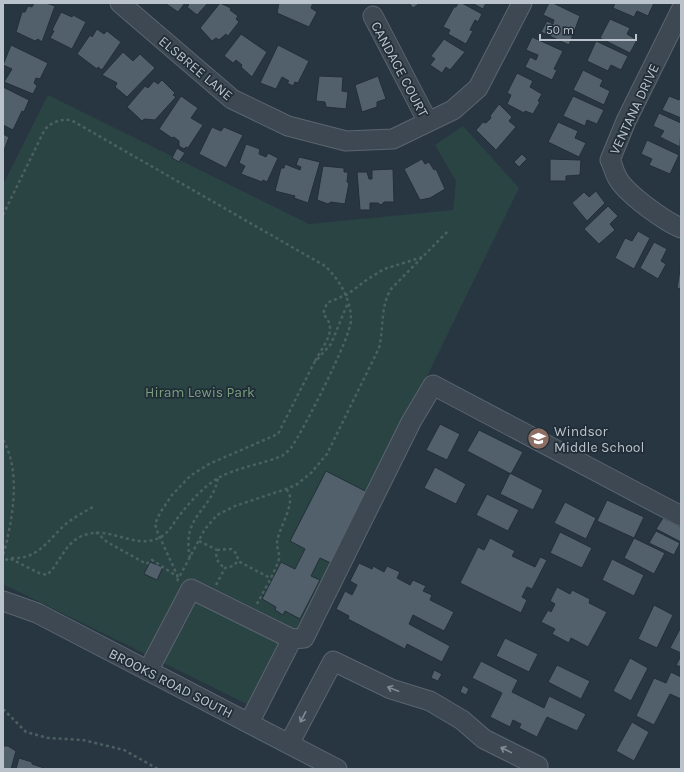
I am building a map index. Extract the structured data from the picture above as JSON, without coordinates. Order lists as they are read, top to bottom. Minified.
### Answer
{"streets":{"street":["ELSBREE LANE","CANDACE COURT","VENTANA DRIVE","BROOKS ROAD SOUTH"]},"crossings":[["ELSBREE LANE","CANDACE COURT"]],"parks":["Hiram Lewis Park"],"places":{"school or university":["Windsor Middle School"]},"scale_bar":"50 m"}
